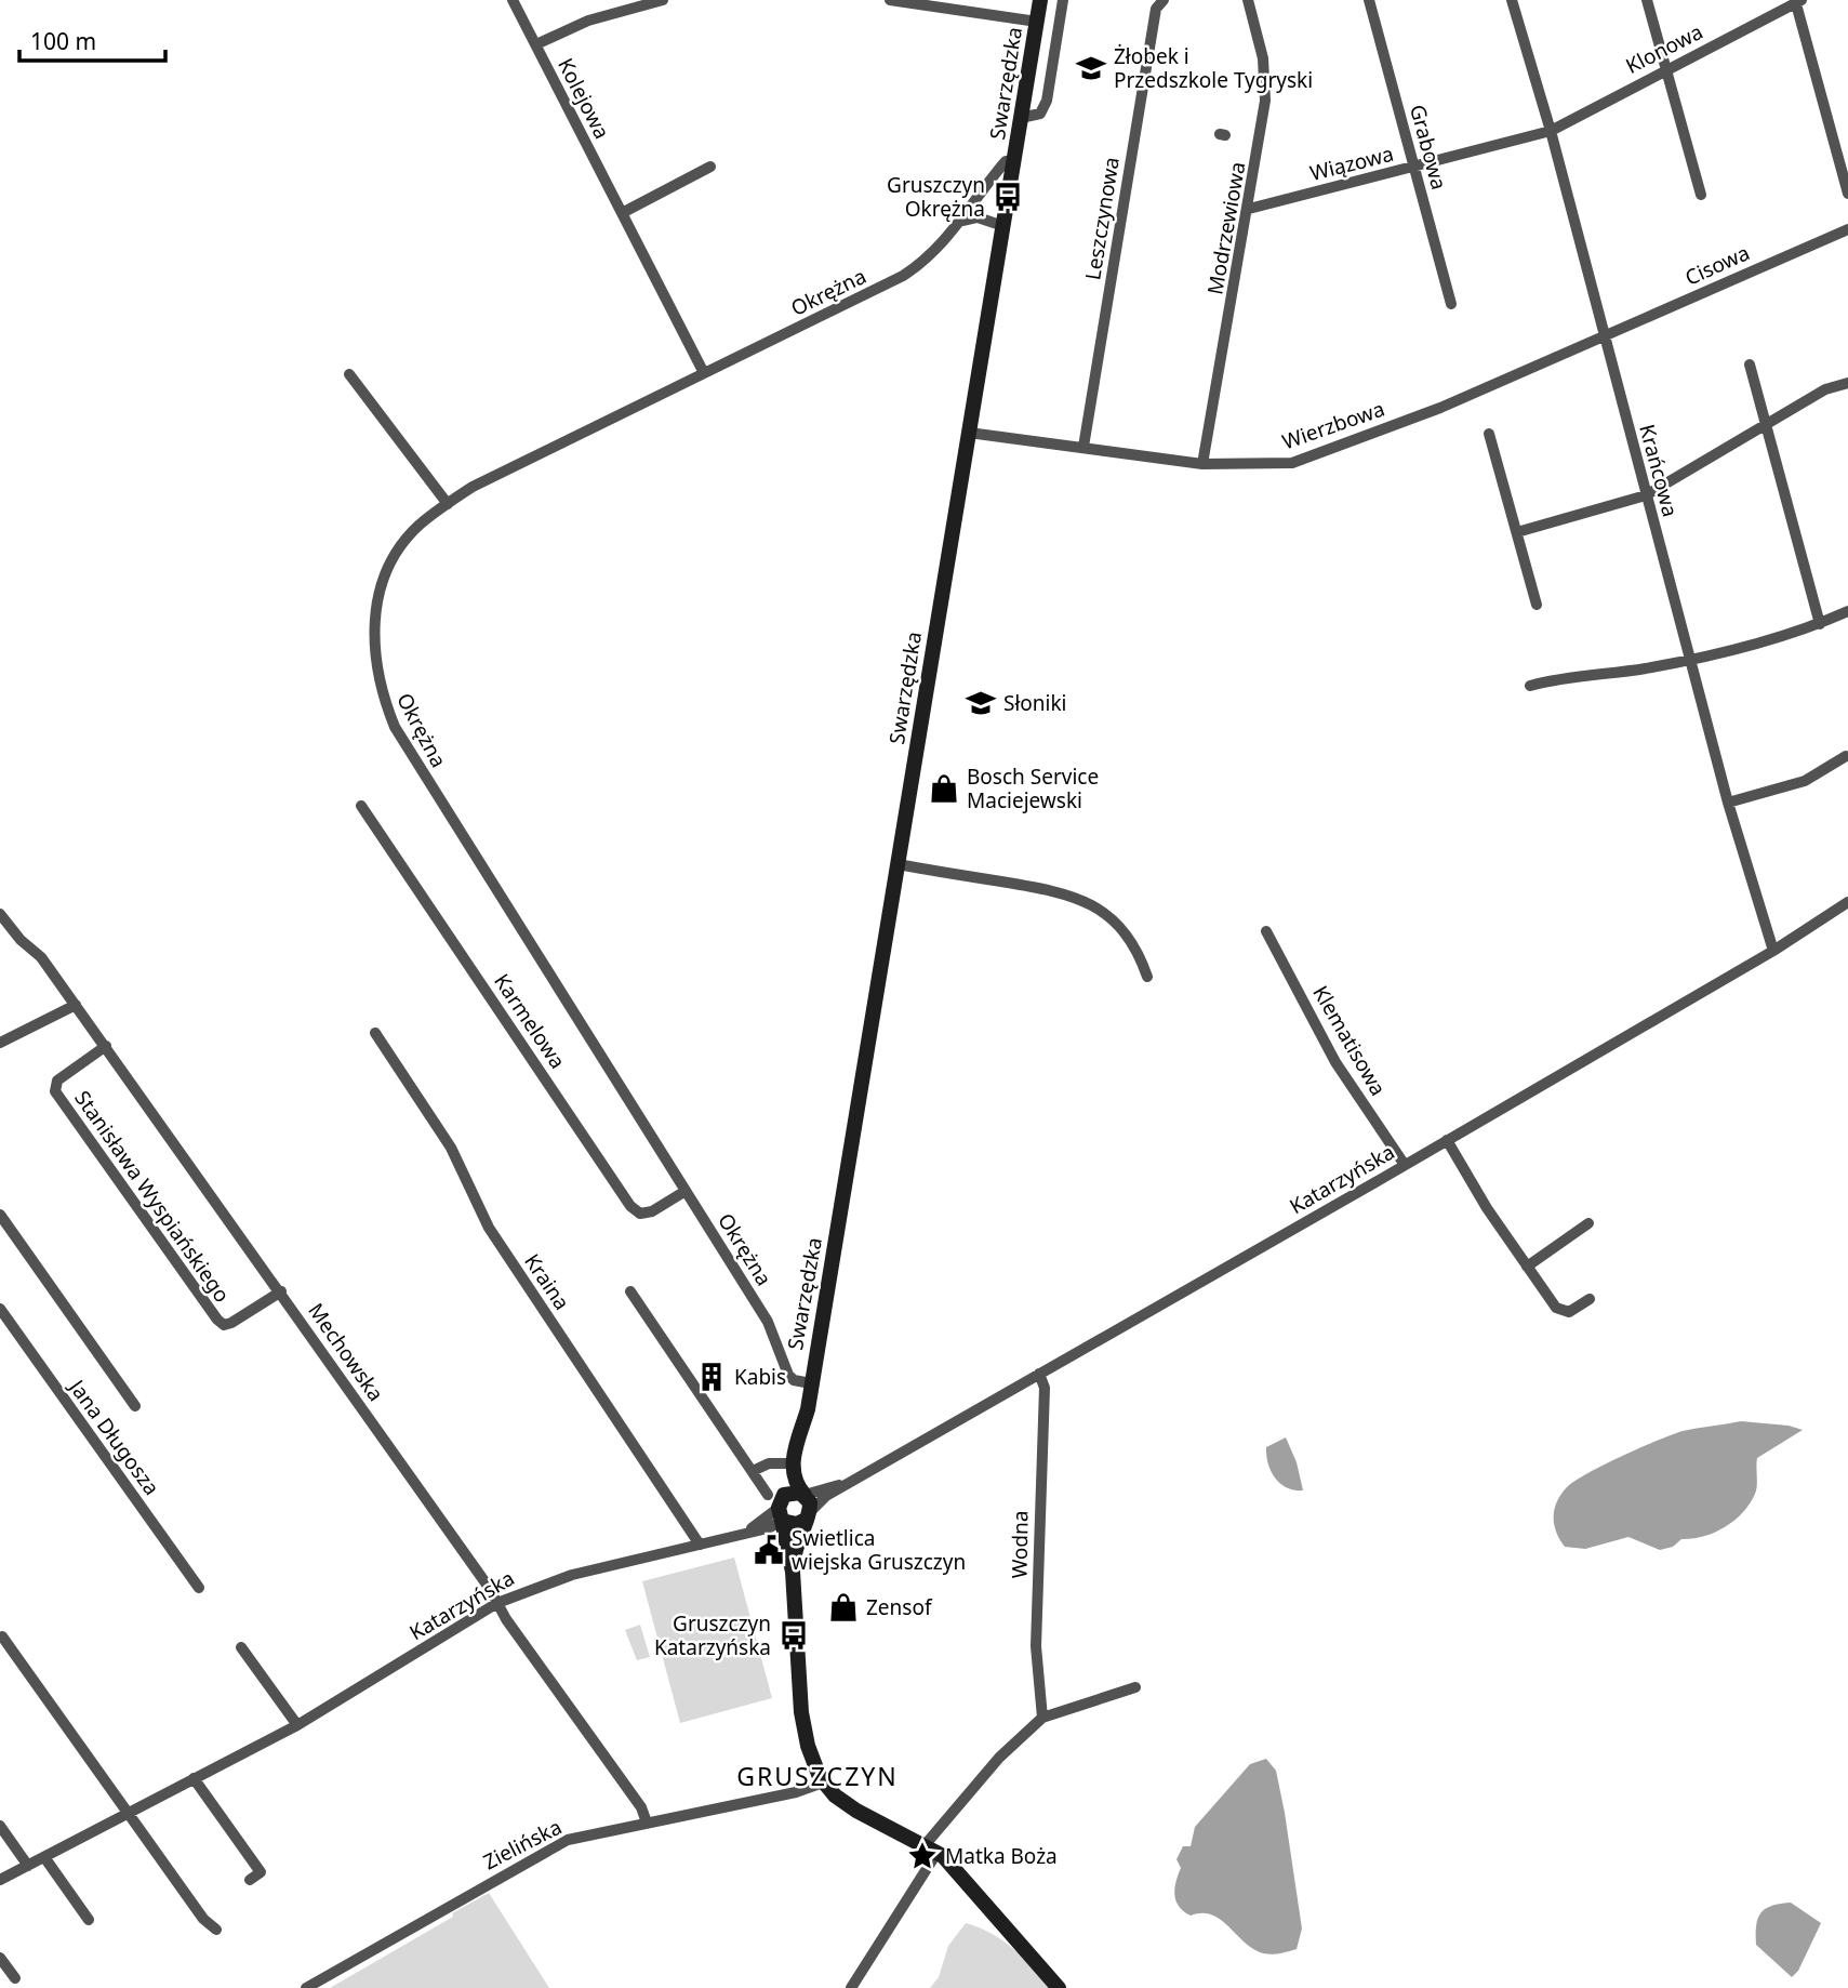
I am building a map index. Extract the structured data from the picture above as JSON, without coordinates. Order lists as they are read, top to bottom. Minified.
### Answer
{"streets":{"street":["Klonowa","Swarzędzka","Kolejowa","Grabowa","Wiązowa","Leszczynowa","Modrzewiowa","Cisowa","Okrężna","Wierzbowa","Krańcowa","Karmelowa","Klematisowa","Katarzyńska","Stanisława Wyspiańskiego","Kraina","Mechowska","Jana Długosza","Wodna","Zielińska"]},"crossings":[["Klonowa","Wiązowa"],["Klonowa","Krańcowa"],["Swarzędzka","Okrężna"],["Swarzędzka","Wierzbowa"],["Swarzędzka","Katarzyńska"],["Swarzędzka","Zielińska"],["Kolejowa","Okrężna"],["Grabowa","Wiązowa"],["Wiązowa","Modrzewiowa"],["Wiązowa","Krańcowa"],["Leszczynowa","Wierzbowa"],["Modrzewiowa","Wierzbowa"],["Cisowa","Wierzbowa"],["Cisowa","Krańcowa"],["Okrężna","Karmelowa"],["Wierzbowa","Krańcowa"],["Krańcowa","Katarzyńska"],["Klematisowa","Katarzyńska"],["Katarzyńska","Kraina"],["Katarzyńska","Mechowska"],["Katarzyńska","Wodna"],["Stanisława Wyspiańskiego","Mechowska"],["Mechowska","Zielińska"]],"districts":["GRUSZCZYN"],"places":{"school or university":["Żłobek i Przedszkole Tygryski","Słoniki"],"bus stop":["Gruszczyn Okrężna","Gruszczyn Katarzyńska"],"shop":["Bosch Service Maciejewski","Zensof"],"building":["Kabis"],"public building":["Swietlica wiejska Gruszczyn"],"place":["Matka Boża"]},"scale_bar":"100 m"}
